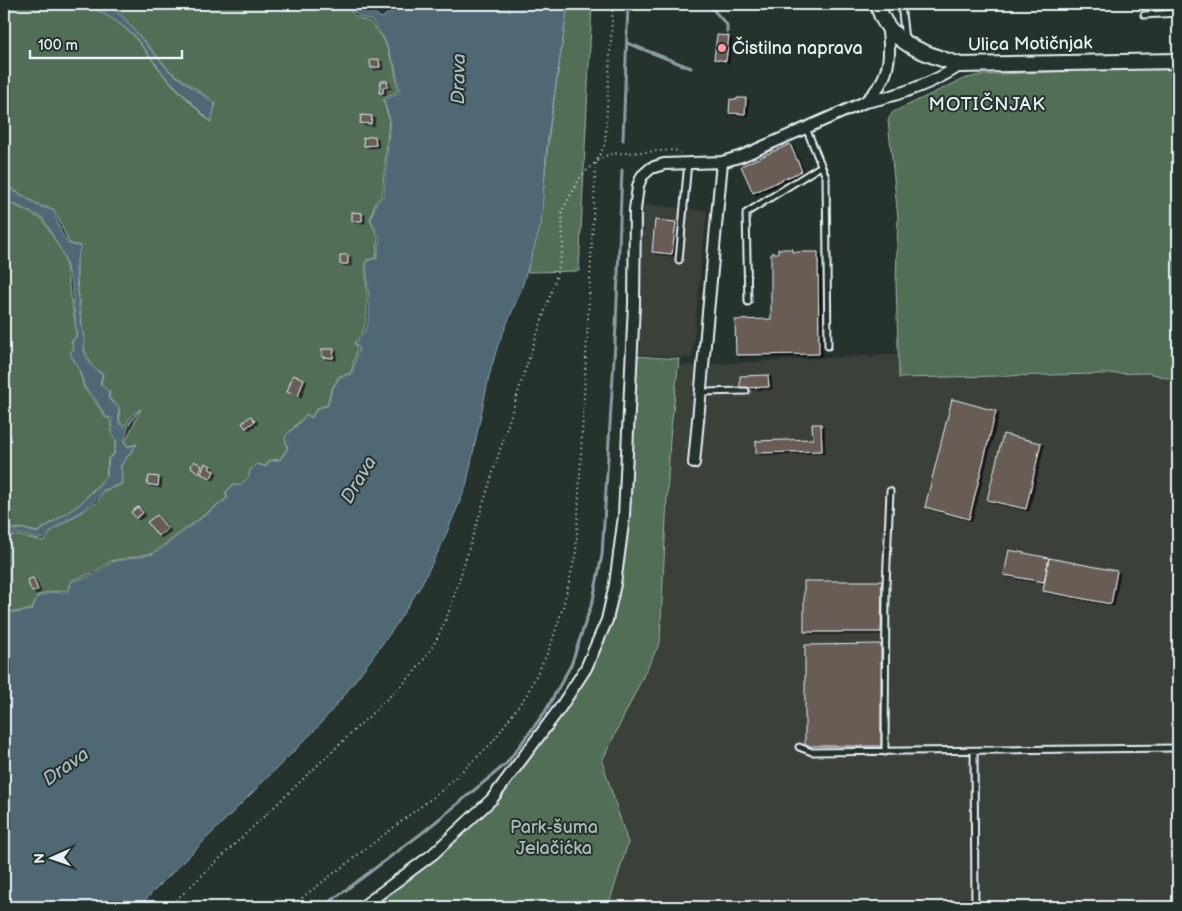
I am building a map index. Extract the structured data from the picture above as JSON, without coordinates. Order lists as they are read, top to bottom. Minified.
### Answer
{"streets":{"main road":["Ulica Motičnjak"]},"districts":["MOTIČNJAK"],"water":["Drava"],"parks":["Park-šuma Jelačićka"],"places":["Čistilna naprava"],"scale_bar":"100 m","north":"left"}
